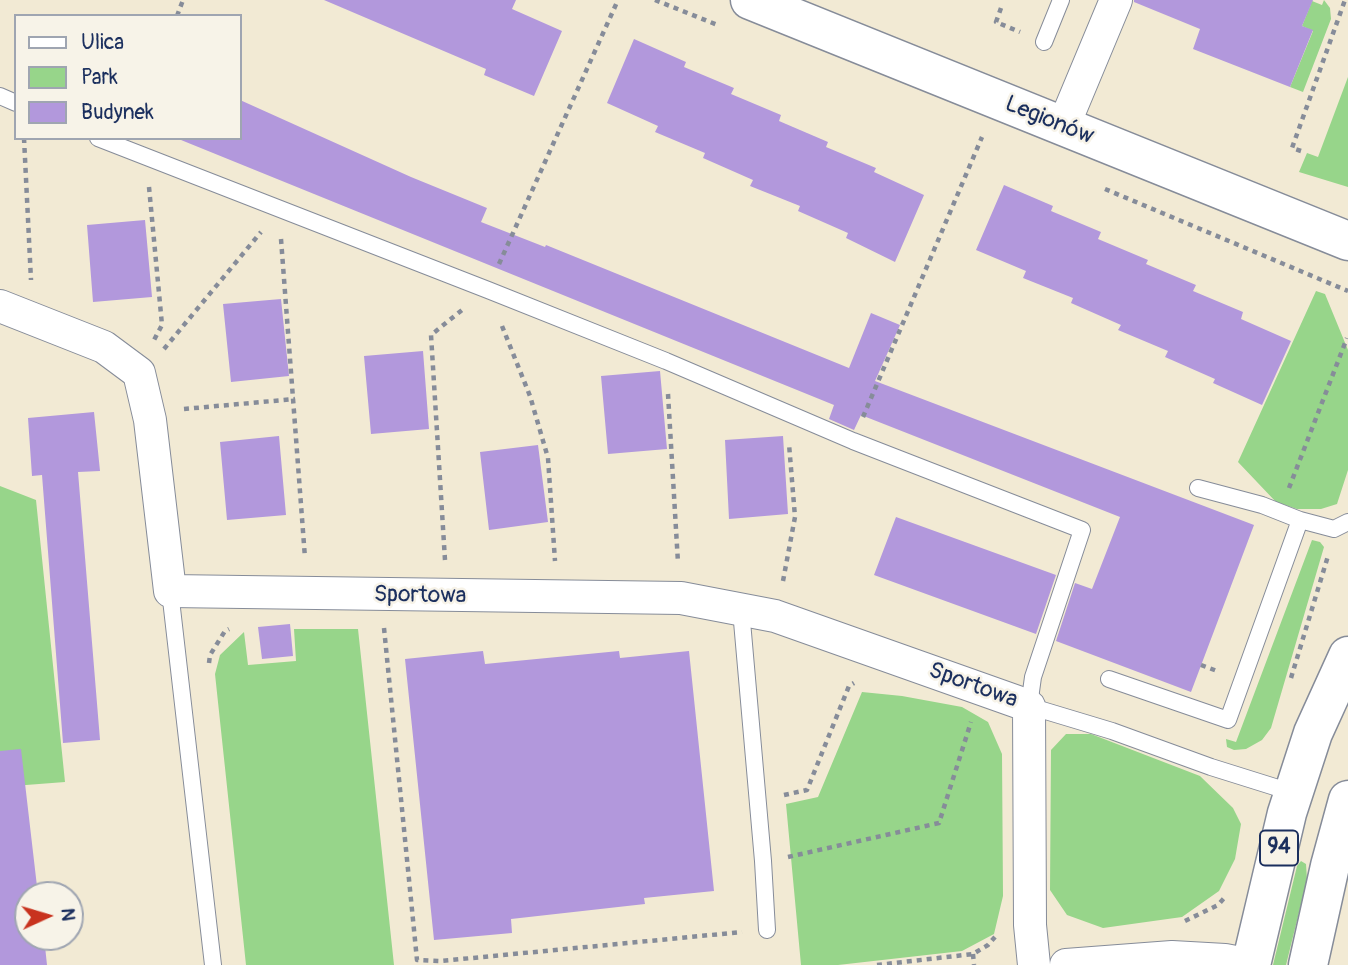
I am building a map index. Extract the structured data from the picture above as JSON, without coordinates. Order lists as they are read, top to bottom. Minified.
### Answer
{"streets":{"street":["Legionów","Sportowa","94"]},"crossings":[["Sportowa","94"]],"legend":["Ulica","Park","Budynek"],"north":"right"}
